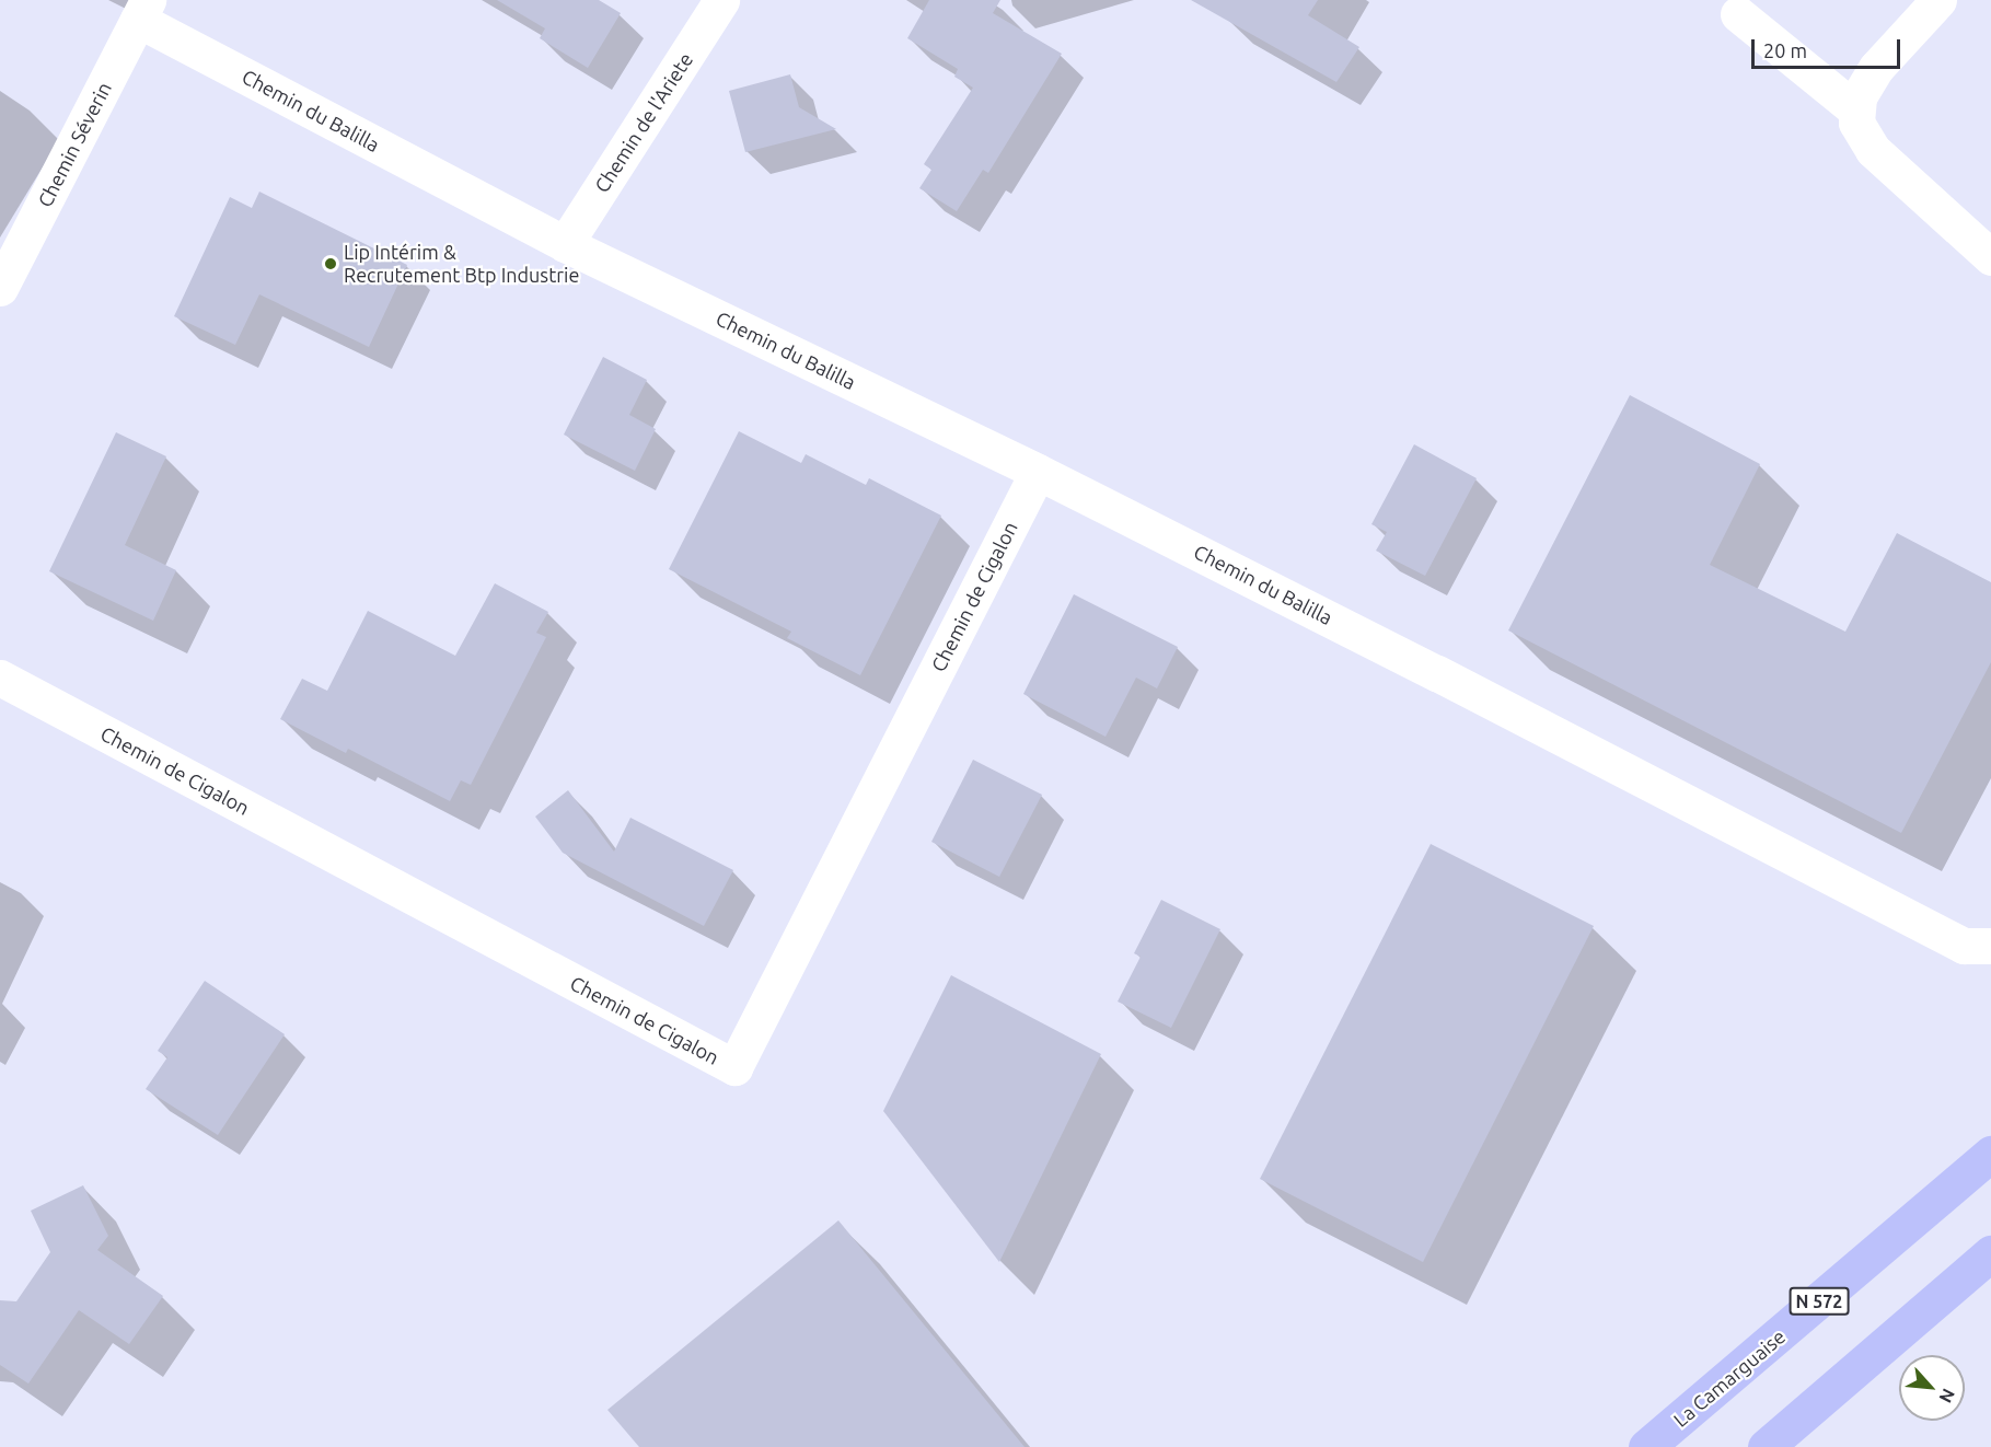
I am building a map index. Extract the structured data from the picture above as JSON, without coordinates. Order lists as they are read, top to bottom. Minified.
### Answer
{"streets":{"highway":["N 572","La Camarguaise"],"street":["Chemin du Balilla","Chemin de l'Ariete","Chemin Séverin","Chemin de Cigalon"]},"crossings":[["Chemin du Balilla","Chemin de l'Ariete"],["Chemin du Balilla","Chemin Séverin"],["Chemin du Balilla","Chemin de Cigalon"]],"places":["Lip Intérim & Recrutement Btp Industrie"],"scale_bar":"20 m","north":"bottom right"}
